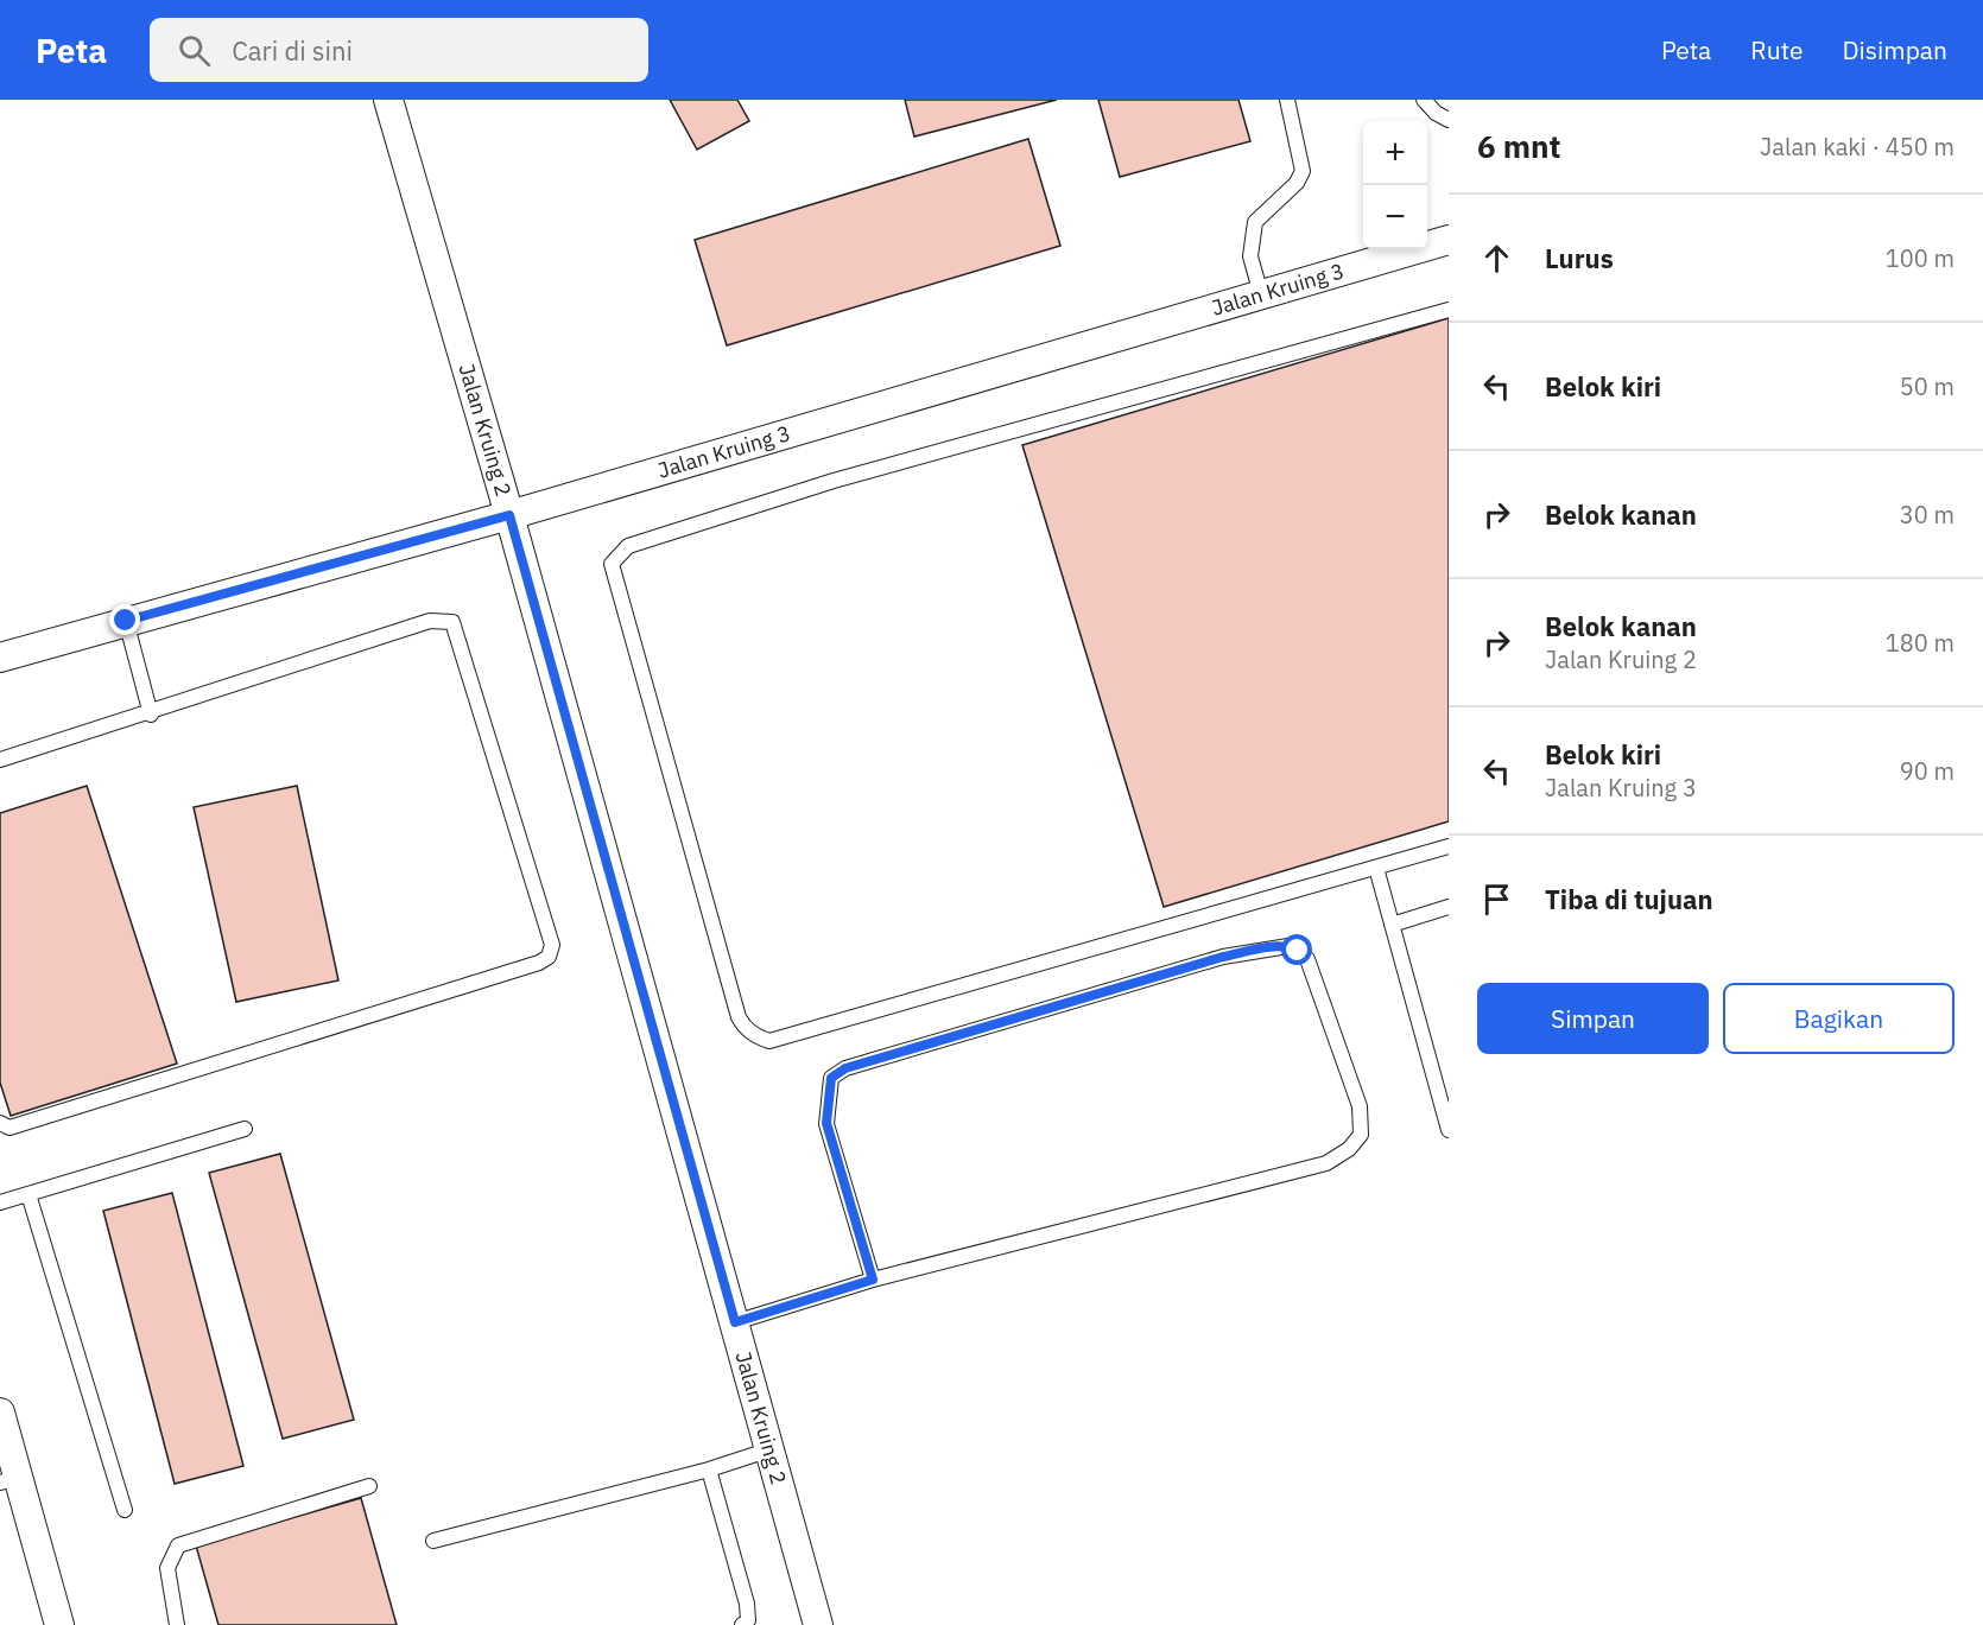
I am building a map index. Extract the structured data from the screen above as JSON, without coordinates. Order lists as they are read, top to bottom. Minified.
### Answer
{"streets":{"street":["Jalan Kruing 3","Jalan Kruing 2"]},"crossings":[["Jalan Kruing 3","Jalan Kruing 2"]],"page":{"header":"Peta","search":"Cari di sini","nav":["Peta","Rute","Disimpan"],"heading":["6 mnt","Jalan kaki · 450 m"],"map_buttons":["+","−"],"list":[["Lurus","100 m"],["Belok kiri","50 m"],["Belok kanan","30 m"],["Belok kanan","Jalan Kruing 2","180 m"],["Belok kiri","Jalan Kruing 3","90 m"],"Tiba di tujuan"],"buttons":["Simpan","Bagikan"]}}
